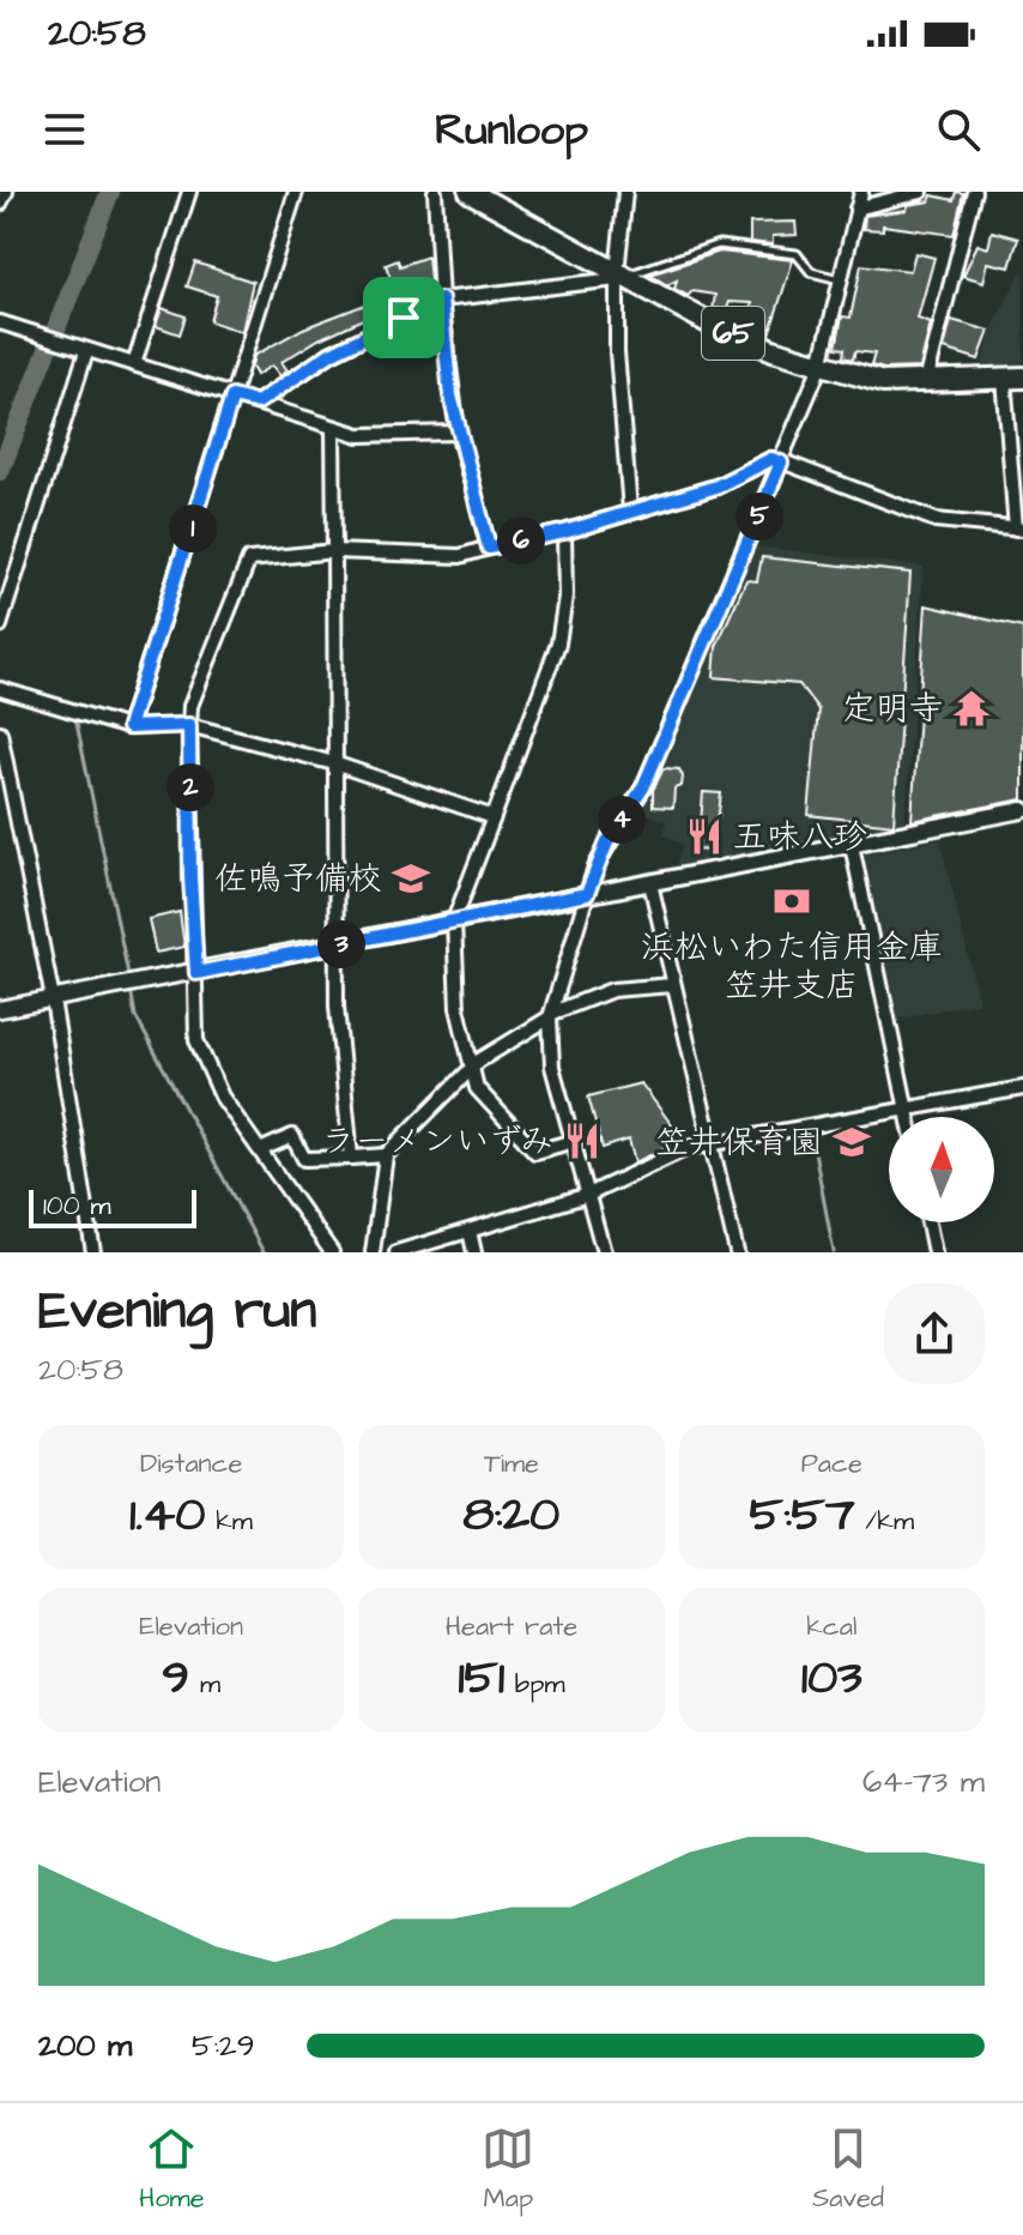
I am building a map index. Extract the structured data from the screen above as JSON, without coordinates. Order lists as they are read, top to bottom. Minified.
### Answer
{"streets":{"main road":["65"]},"places":{"temple":["定明寺"],"restaurant":["五味八珍","ラーメンいずみ"],"school or university":["佐鳴予備校","笠井保育園"],"bank":["浜松いわた信用金庫 笠井支店"]},"scale_bar":"100 m","north":"top","page":{"status":"20:58","header":"Runloop","pins":["5","1","6","2","4","3"],"scale":"100 m","heading":["Evening run","20:58"],"stats":[["Distance","1.40 km"],["Time","8:20"],["Pace","5:57 /km"],["Elevation","9 m"],["Heart rate","151 bpm"],["kcal","103"]],"chart":["Elevation","64–73 m"],"list":[{"name":"200 m","note":"5:29"}],"tabs":["Home","Map","Saved"]}}
